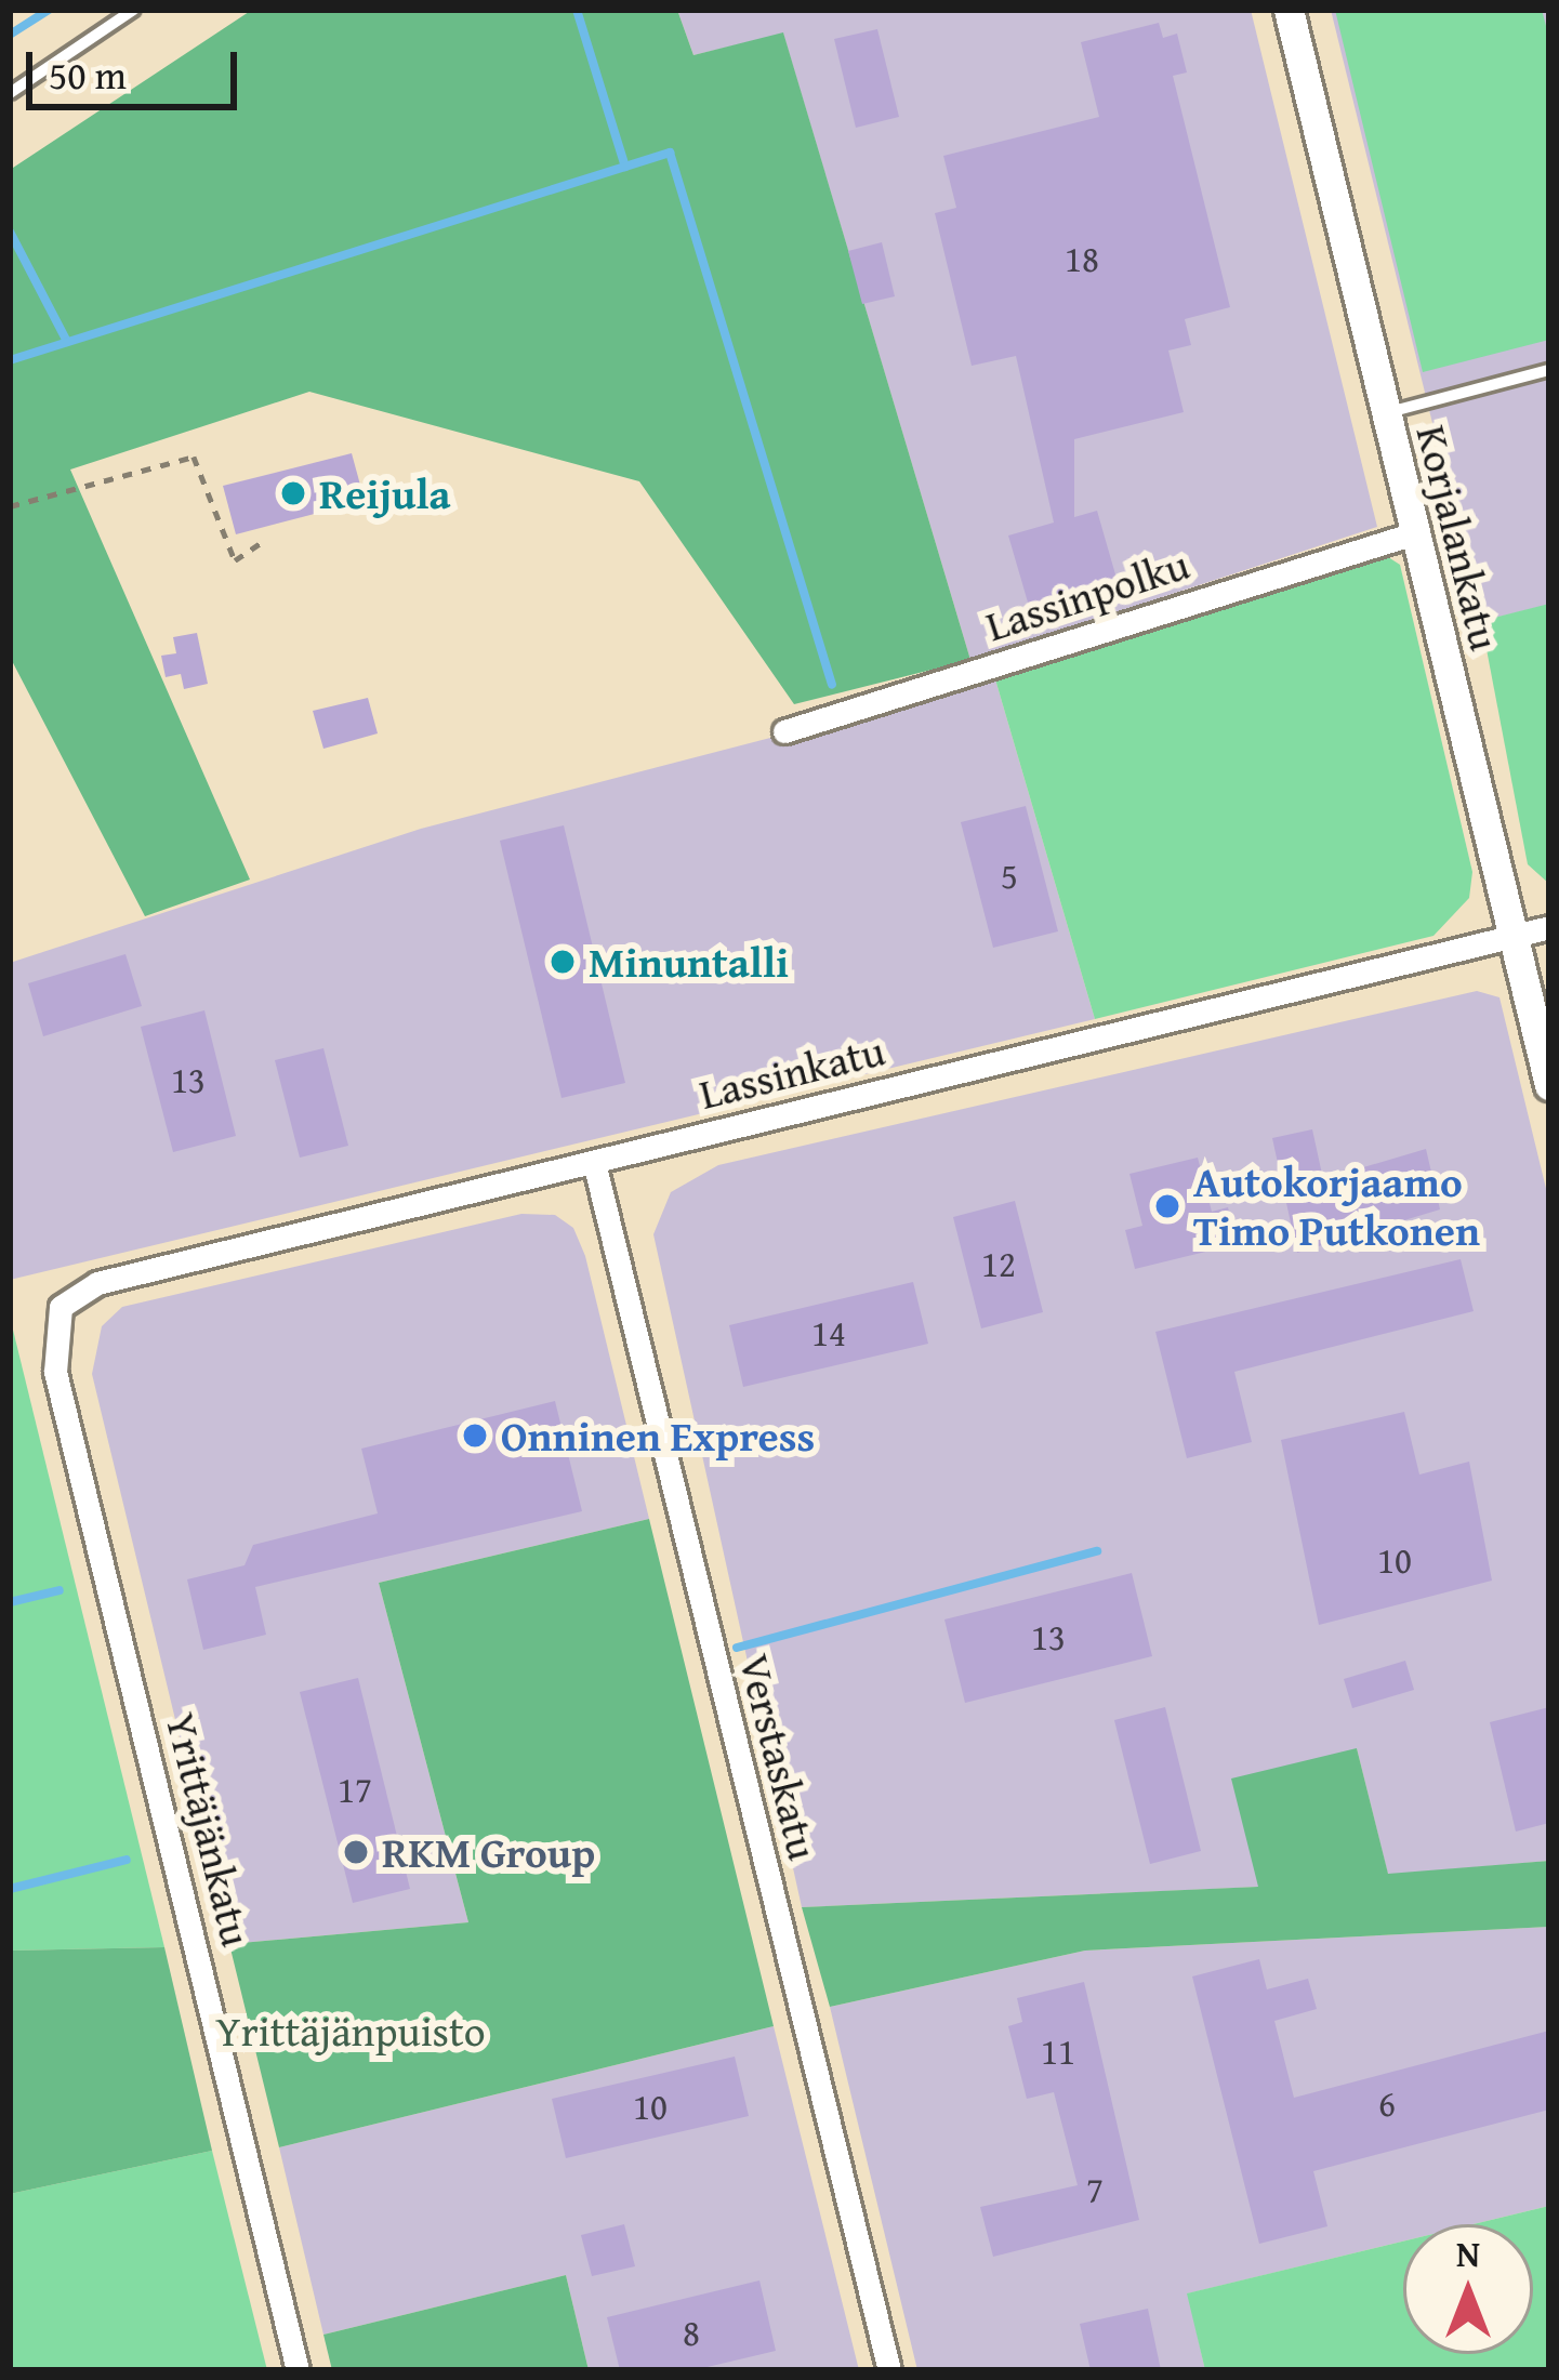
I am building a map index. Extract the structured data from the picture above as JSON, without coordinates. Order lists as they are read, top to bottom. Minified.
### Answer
{"streets":{"street":["Korjalankatu","Lassinpolku","Lassinkatu","Verstaskatu","Yrittäjänkatu"]},"crossings":[["Korjalankatu","Lassinpolku"],["Korjalankatu","Lassinkatu"],["Lassinkatu","Verstaskatu"],["Lassinkatu","Yrittäjänkatu"]],"parks":["Yrittäjänpuisto"],"places":["Reijula","Minuntalli","Autokorjaamo Timo Putkonen","Onninen Express","RKM Group"],"house_numbers":["18","5","13","12","14","10","13","17","11","6","10","7","8"],"scale_bar":"50 m","north":"top"}
